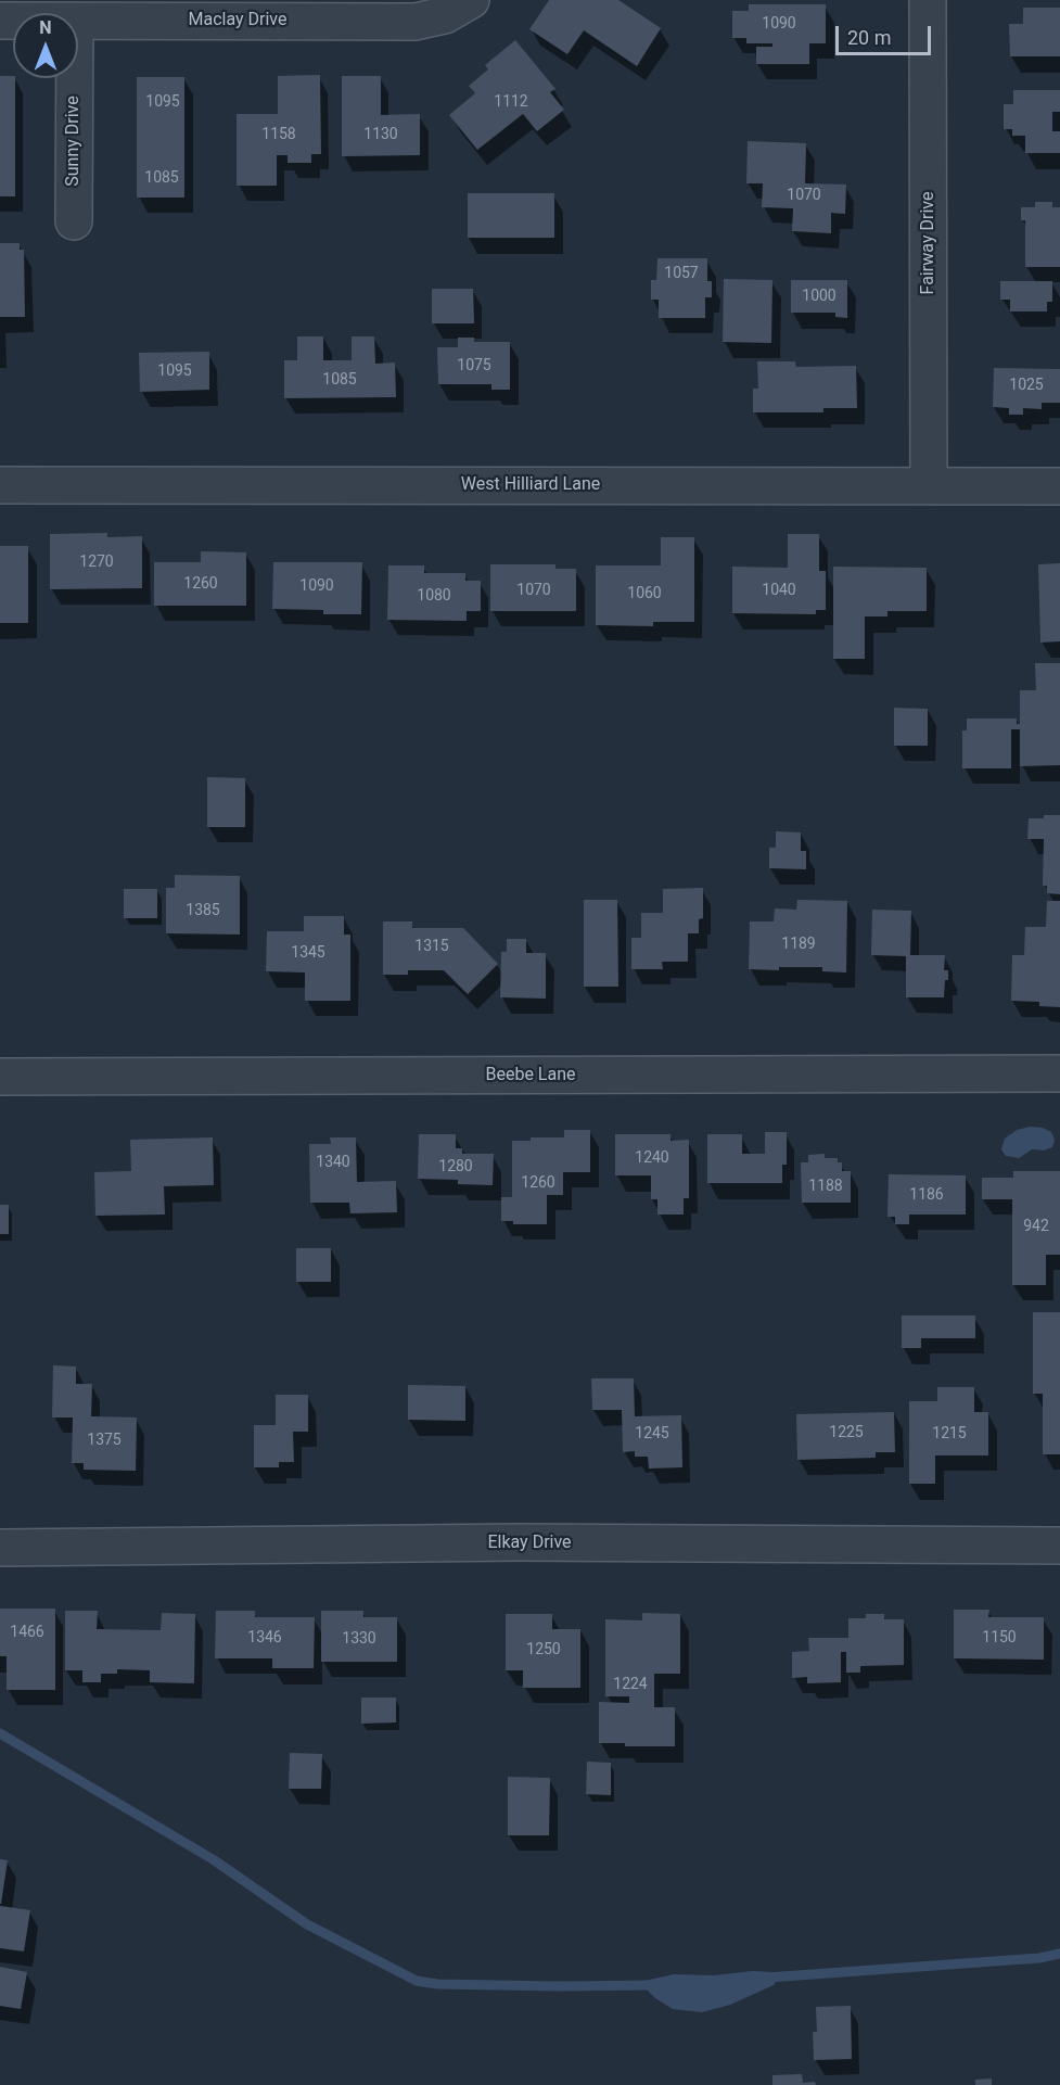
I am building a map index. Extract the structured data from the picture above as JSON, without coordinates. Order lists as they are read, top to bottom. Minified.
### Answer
{"streets":{"street":["Maclay Drive","Sunny Drive","Fairway Drive","West Hilliard Lane","Beebe Lane","Elkay Drive"]},"crossings":[["Fairway Drive","West Hilliard Lane"]],"house_numbers":["1090","1095","1112","1158","1130","1085","1070","1057","1000","1075","1095","1085","1025","1270","1260","1090","1070","1040","1060","1080","1385","1189","1315","1345","1240","1340","1280","1260","1188","1186","942","1225","1245","1215","1375","1466","1346","1150","1330","1250","1224"],"scale_bar":"20 m","north":"top"}
